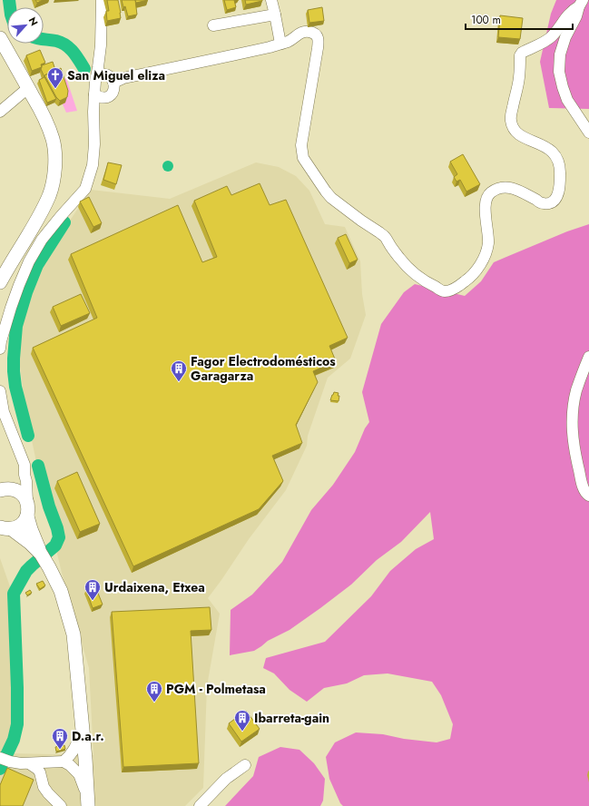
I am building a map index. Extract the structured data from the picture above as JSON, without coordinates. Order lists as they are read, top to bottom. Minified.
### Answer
{"places":{"church":["San Miguel eliza"],"building":["Fagor Electrodomésticos Garagarza","Urdaixena, Etxea","PGM - Polmetasa","Ibarreta-gain","D.a.r."]},"scale_bar":"100 m","north":"top right"}
